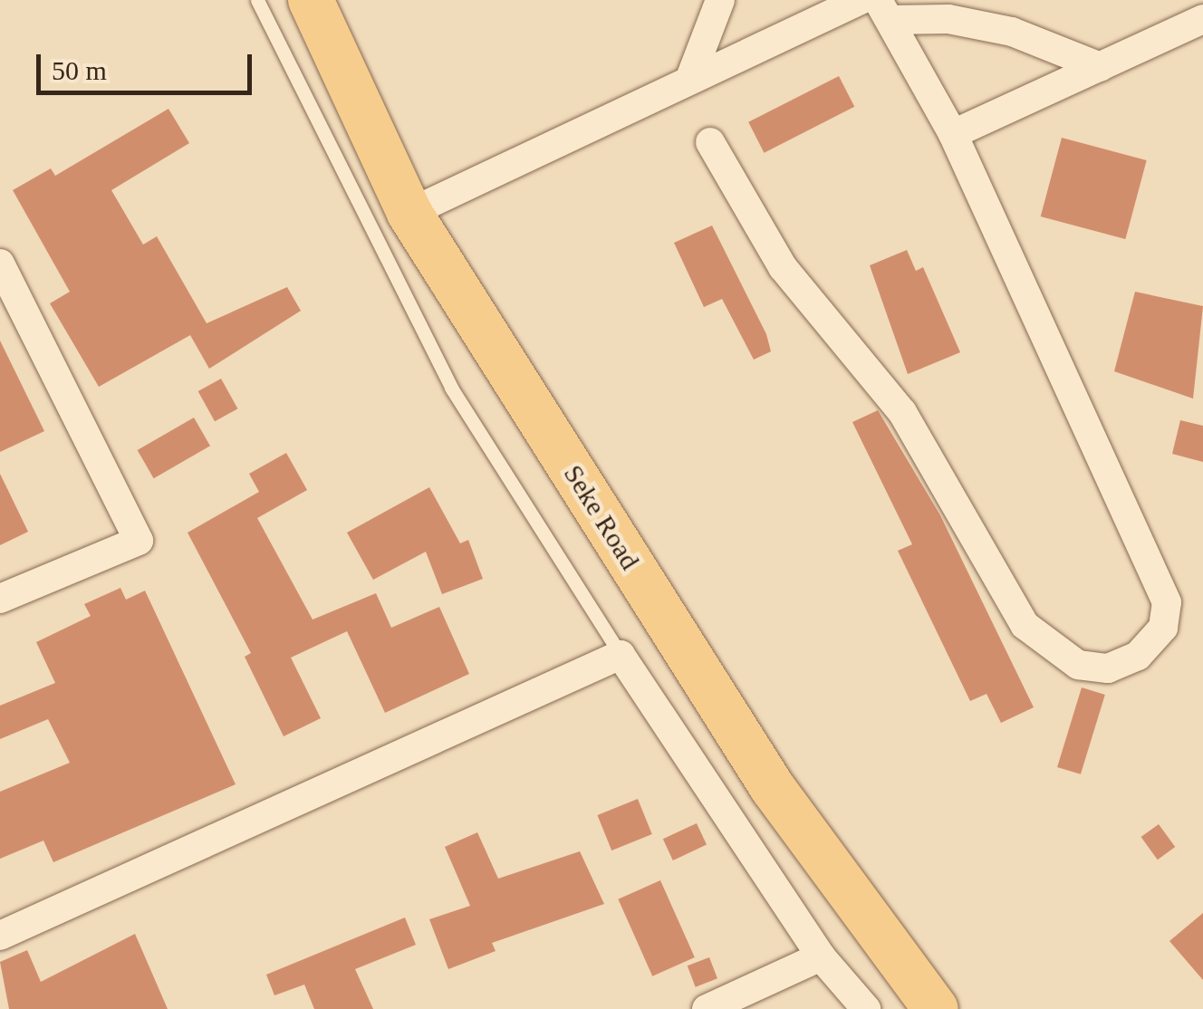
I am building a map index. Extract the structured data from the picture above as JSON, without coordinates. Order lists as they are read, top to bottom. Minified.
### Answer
{"streets":{"main road":["Seke Road"]},"scale_bar":"50 m"}
